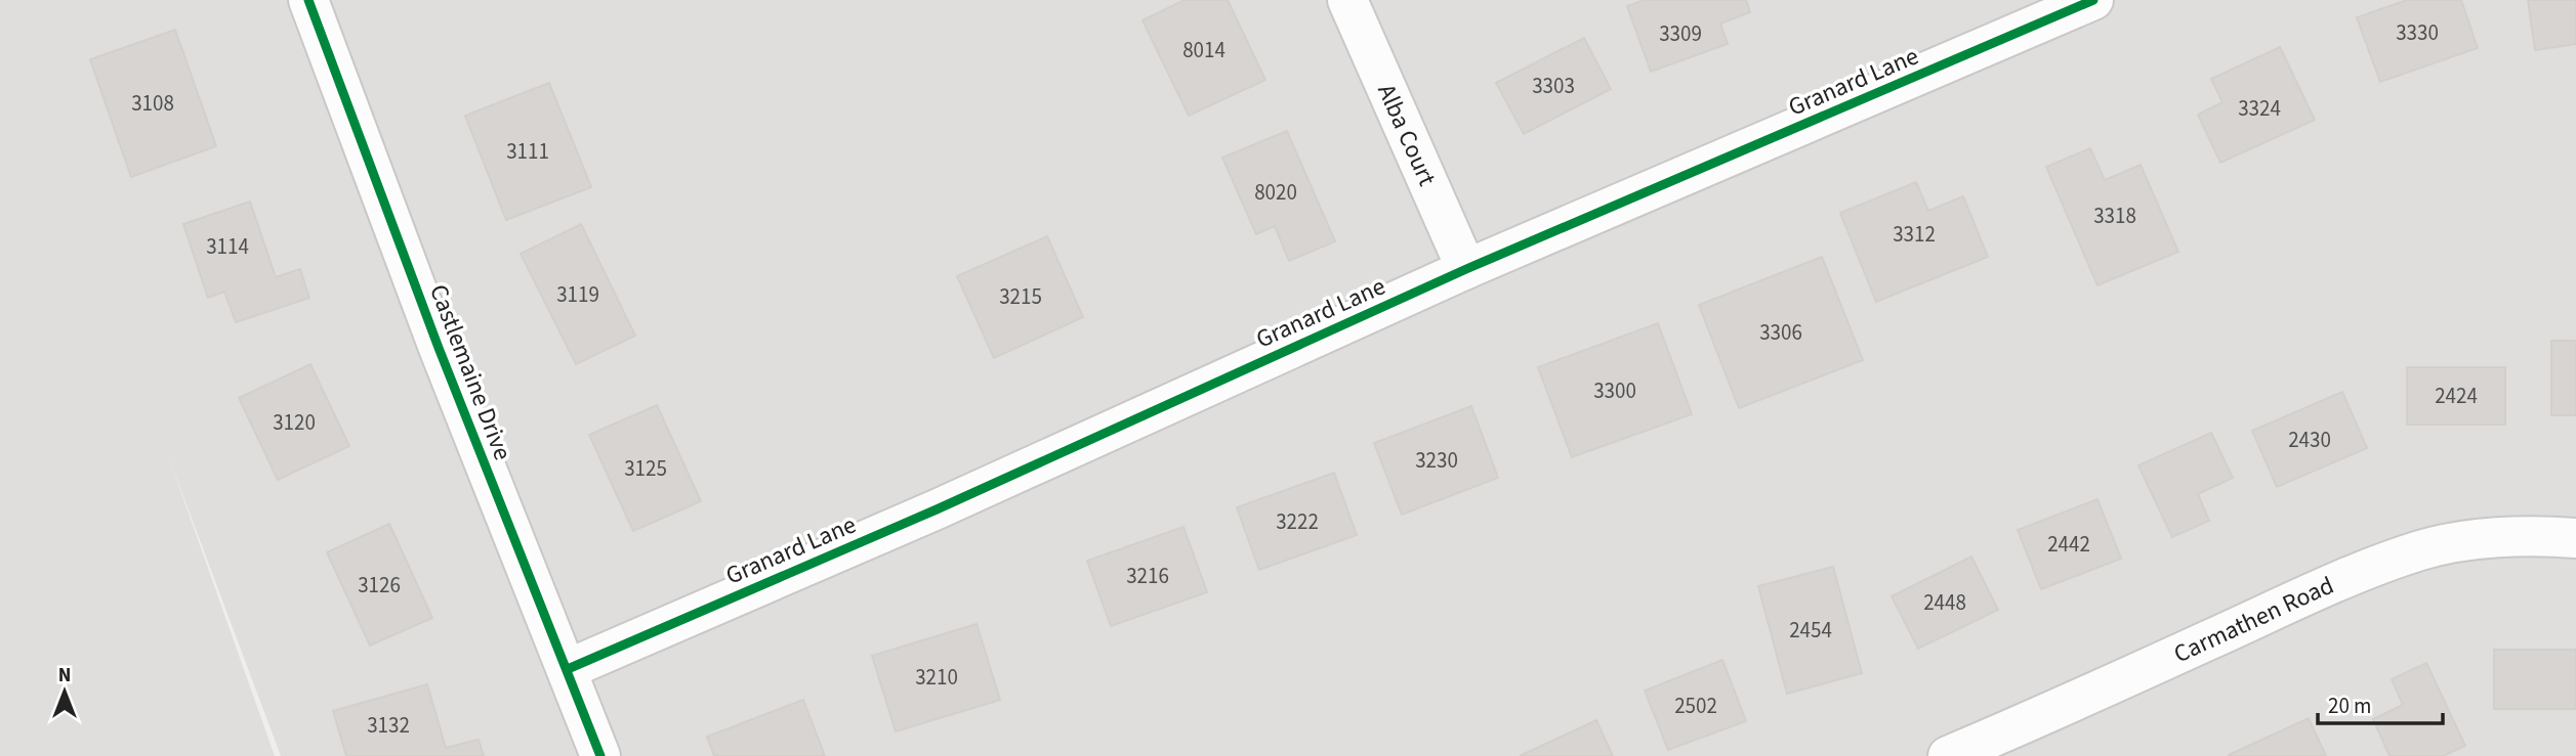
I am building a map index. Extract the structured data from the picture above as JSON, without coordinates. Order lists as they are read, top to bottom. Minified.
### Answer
{"streets":{"street":["Granard Lane","Alba Court","Castlemaine Drive","Carmathen Road"]},"crossings":[["Granard Lane","Alba Court"],["Granard Lane","Castlemaine Drive"]],"house_numbers":["3330","3309","8014","3303","3108","3324","3111","8020","3318","3312","3114","3119","3215","3306","3300","2424","3120","2430","3230","3125","3222","2442","3216","3126","2448","2454","3210","2502","3132"],"scale_bar":"20 m","north":"top"}
